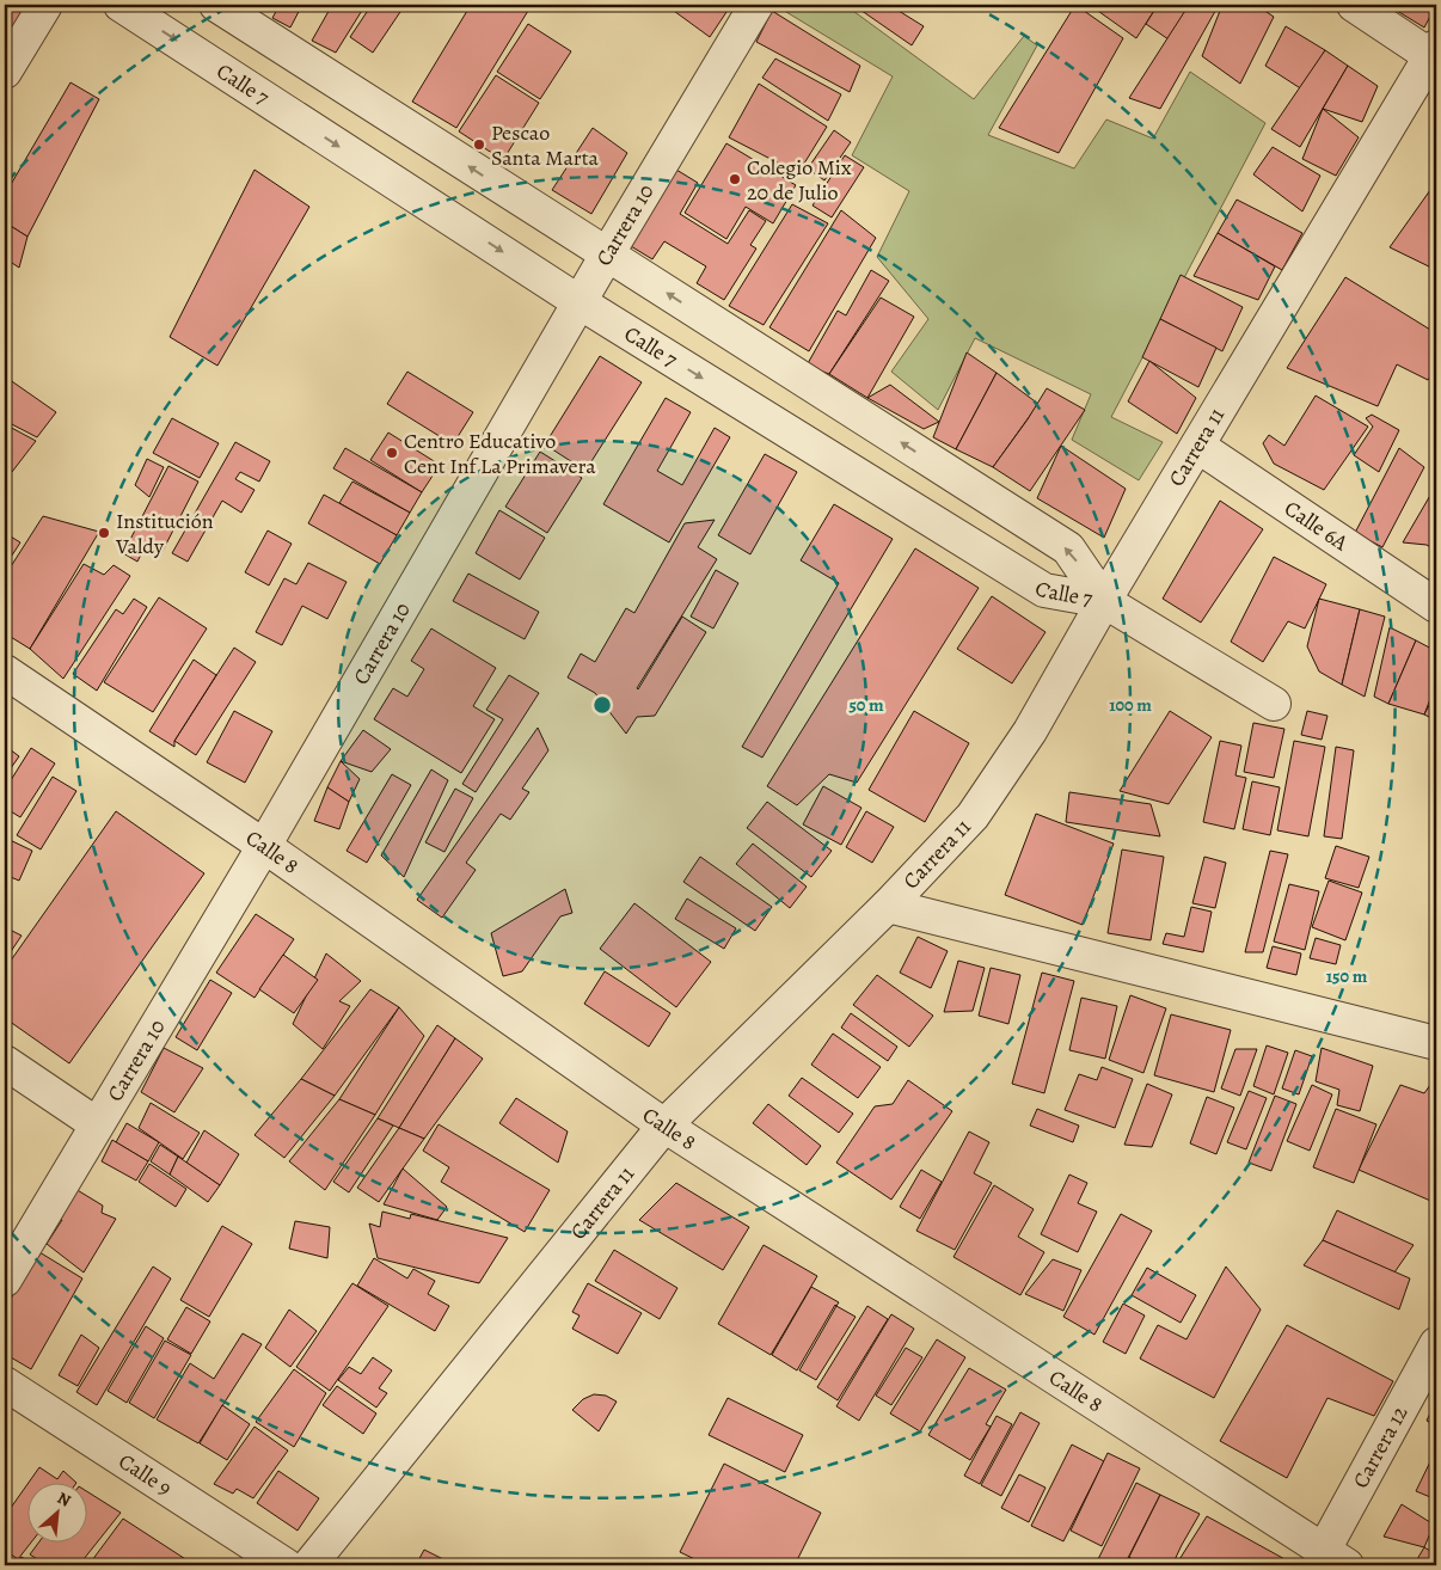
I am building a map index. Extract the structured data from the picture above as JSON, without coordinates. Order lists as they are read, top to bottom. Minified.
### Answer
{"streets":{"street":["Calle 7","Carrera 10","Carrera 11","Calle 6A","Calle 8","Carrera 12","Calle 9"]},"crossings":[["Calle 7","Carrera 10"],["Calle 7","Carrera 11"],["Carrera 10","Calle 8"],["Carrera 11","Calle 6A"],["Carrera 11","Calle 8"],["Calle 8","Carrera 12"]],"places":["Pescao Santa Marta","Colegio Mix 20 de Julio","Centro Educativo Cent Inf La Primavera","Institución Valdy"],"north":"top right","rings":["50 m","100 m","150 m"]}
